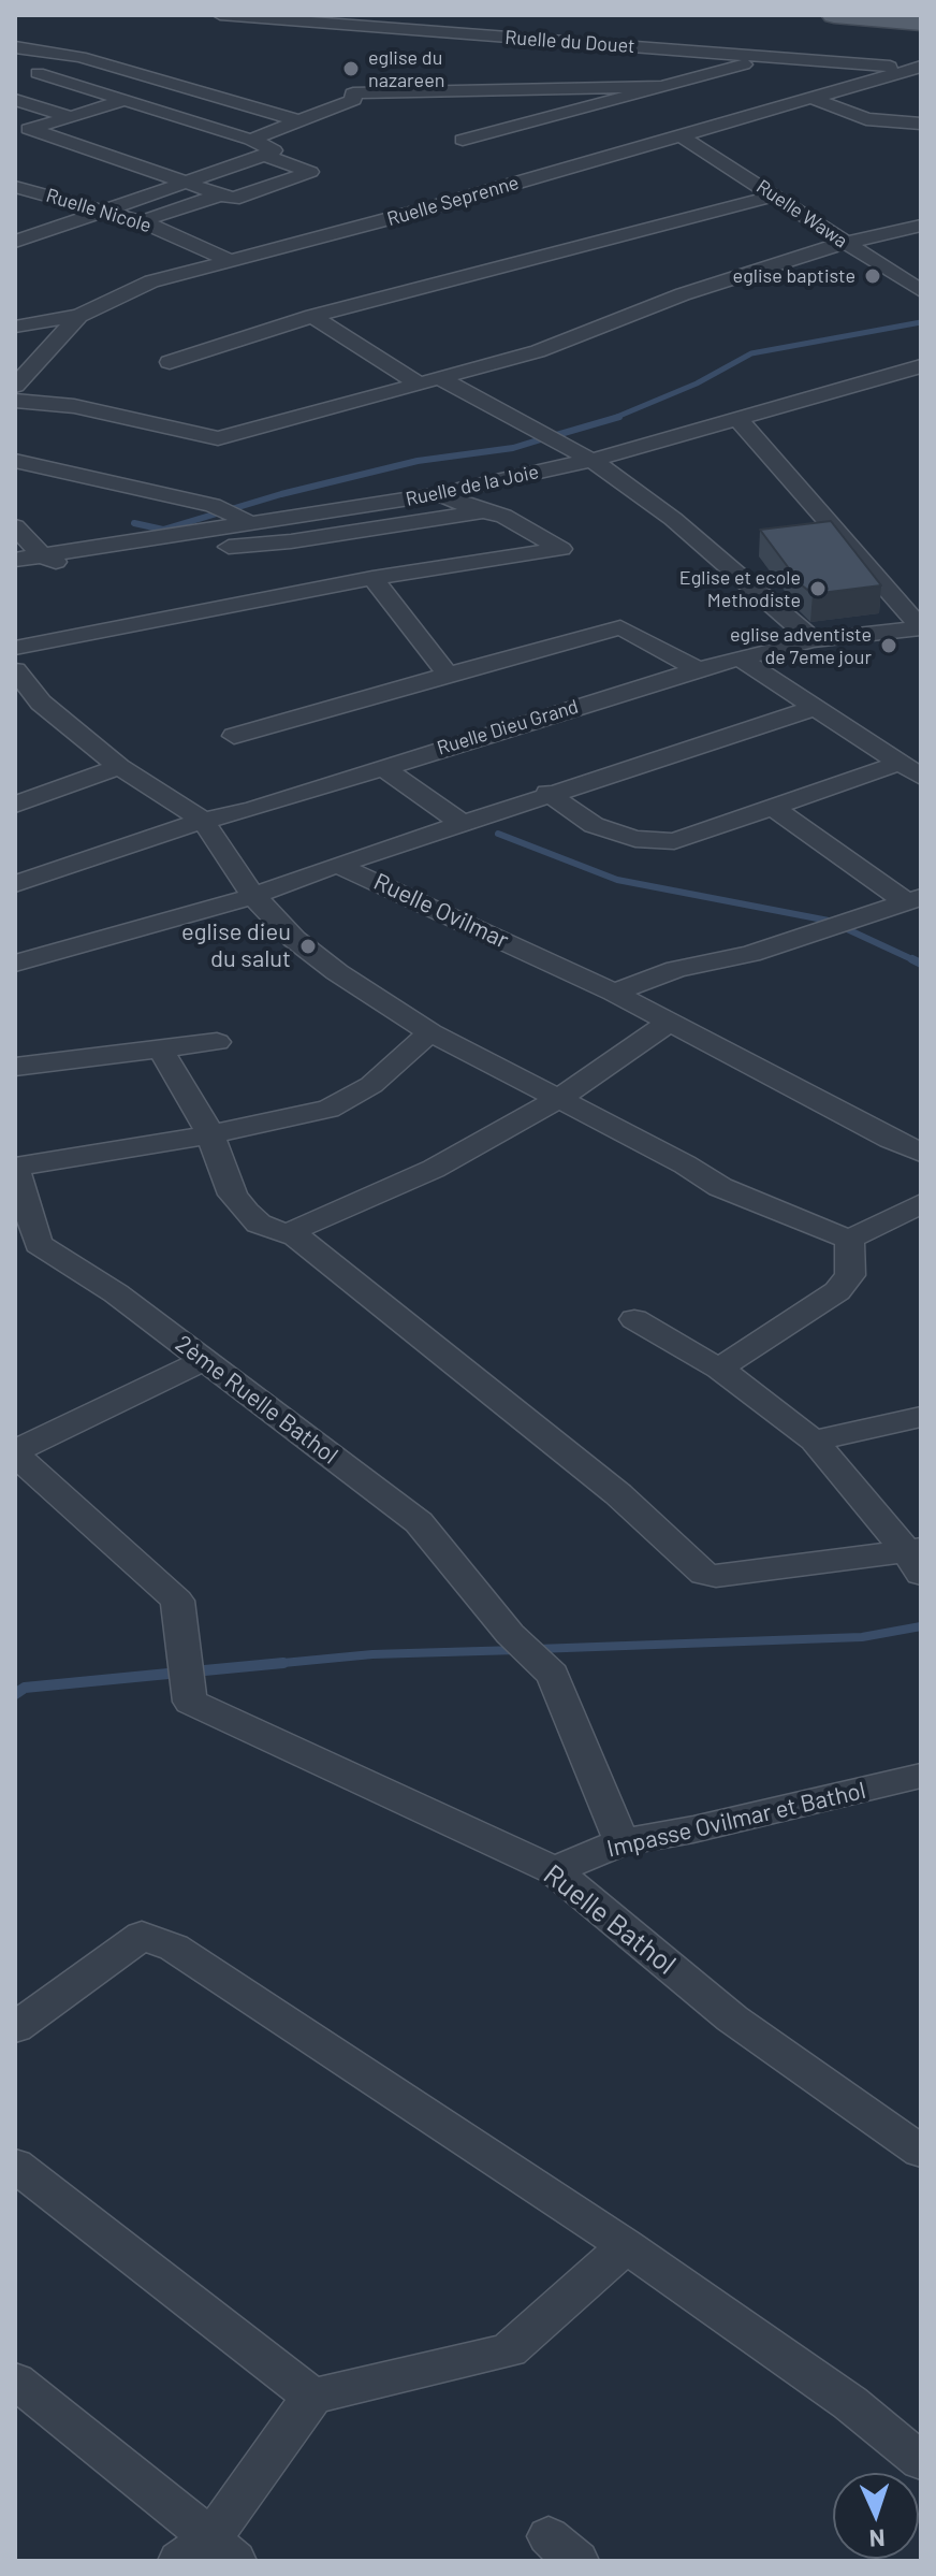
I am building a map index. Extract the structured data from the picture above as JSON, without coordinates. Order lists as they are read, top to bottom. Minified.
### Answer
{"streets":{"street":["Ruelle du Douet","Ruelle Seprenne","Ruelle Nicole","Ruelle Wawa","Ruelle de la Joie","Ruelle Dieu Grand","Ruelle Ovilmar","2ème Ruelle Bathol","Impasse Ovilmar et Bathol","Ruelle Bathol"]},"crossings":[["Ruelle du Douet","Ruelle Seprenne"],["Ruelle Seprenne","Ruelle Nicole"],["Ruelle Seprenne","Ruelle Wawa"],["2ème Ruelle Bathol","Impasse Ovilmar et Bathol"],["Impasse Ovilmar et Bathol","Ruelle Bathol"]],"places":["eglise du nazareen","eglise baptiste","Eglise et ecole Methodiste","eglise adventiste de 7eme jour","eglise dieu du salut"],"north":"bottom"}
